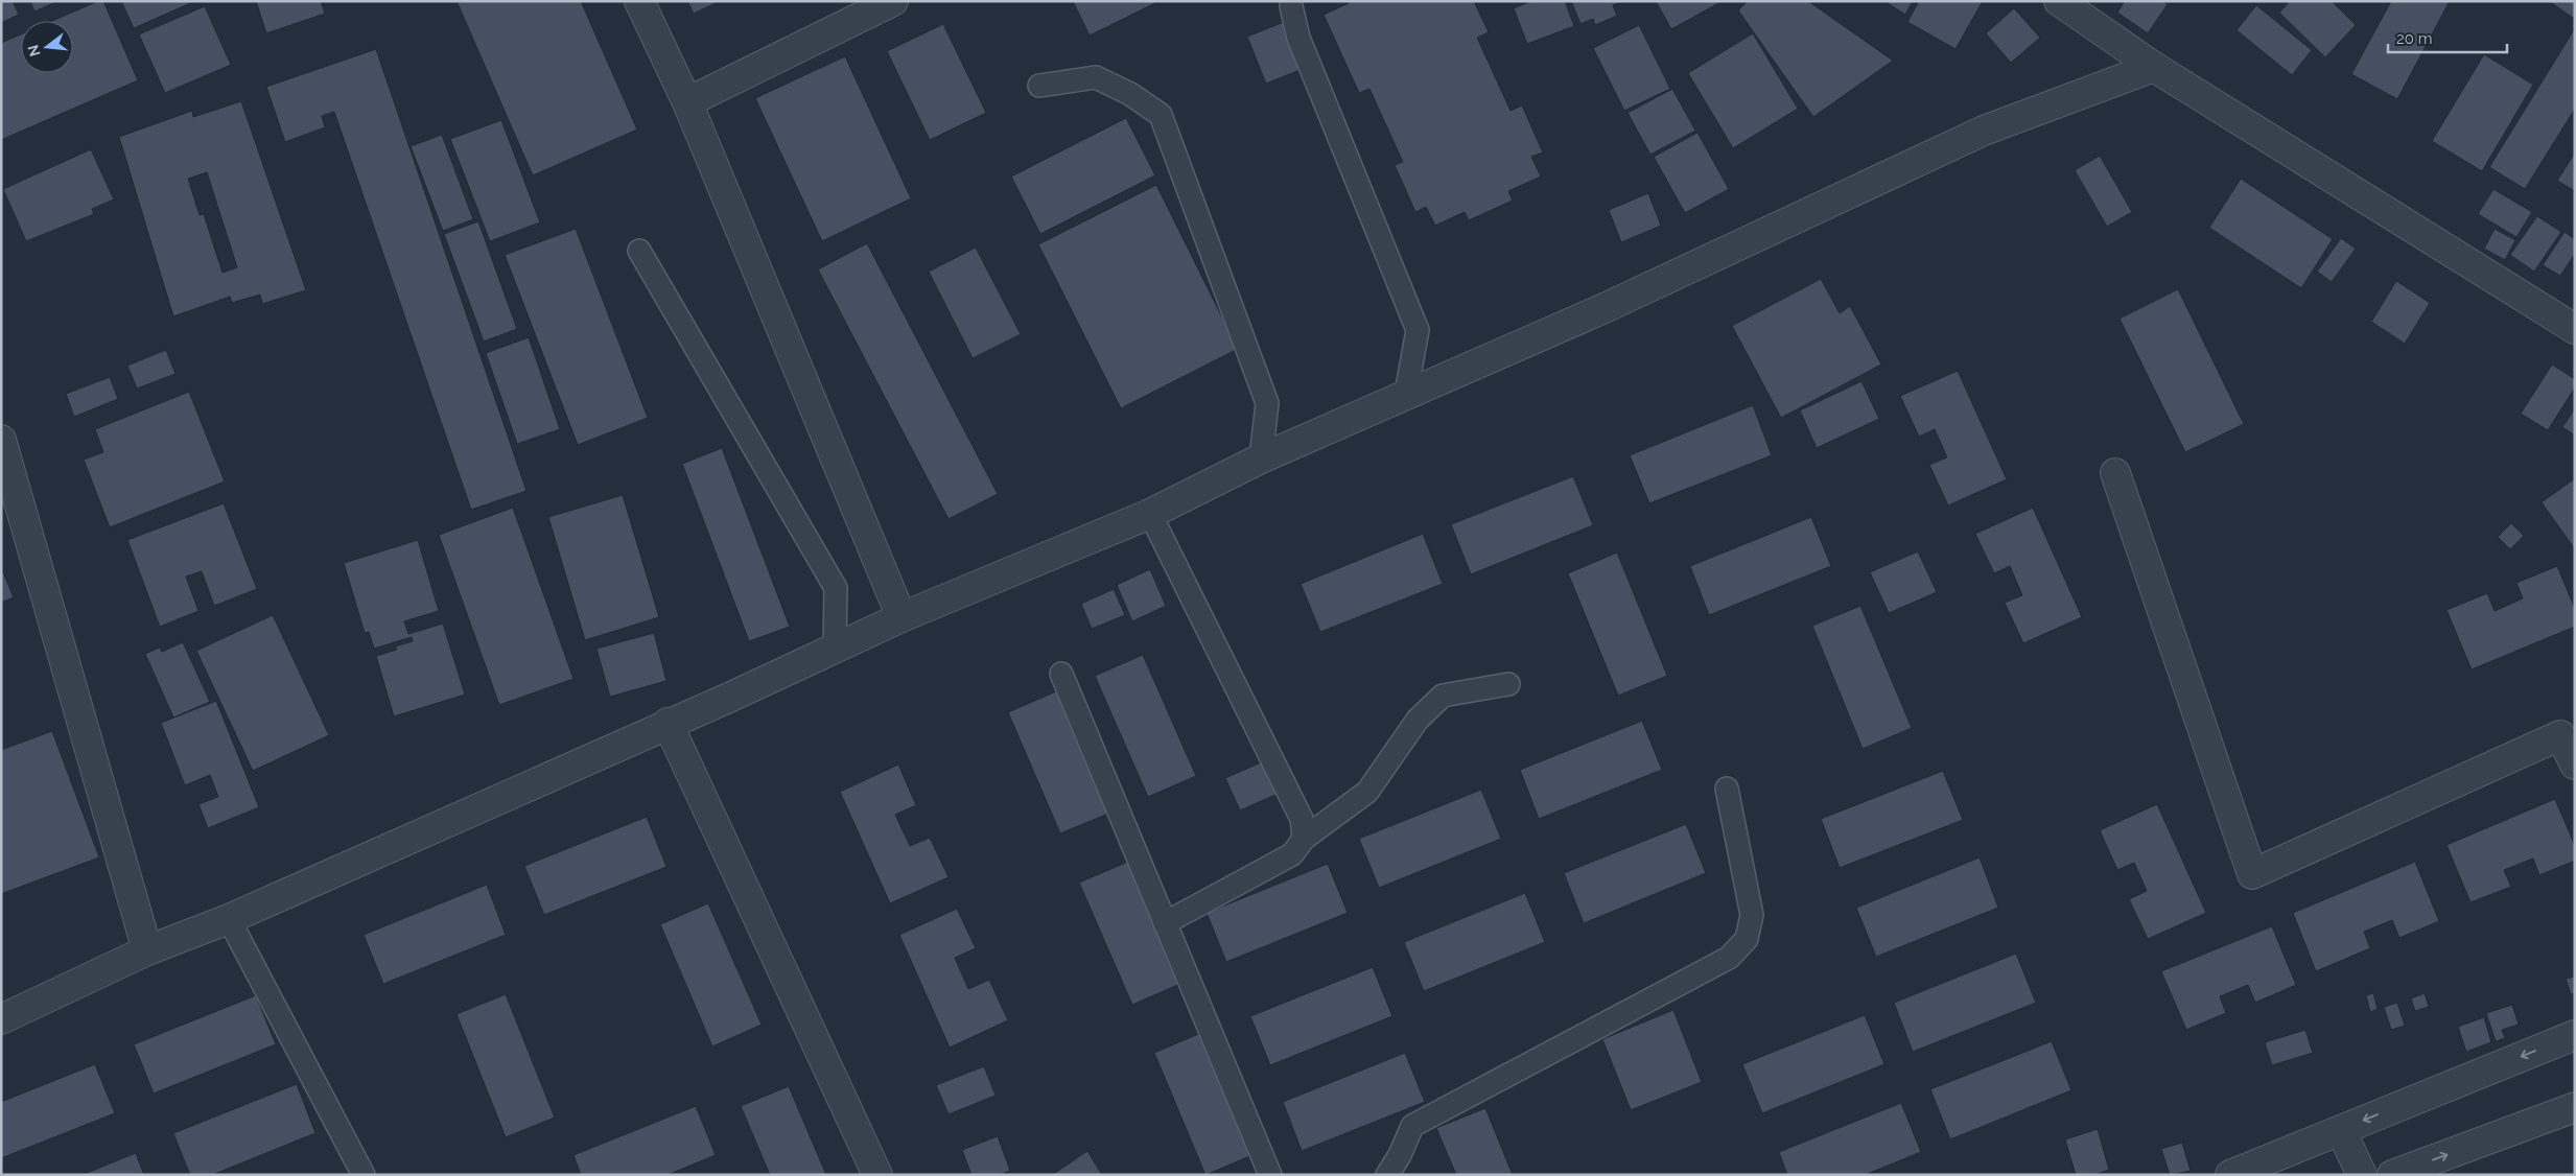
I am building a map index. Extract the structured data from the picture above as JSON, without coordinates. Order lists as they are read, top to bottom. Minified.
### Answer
{"scale_bar":"20 m","north":"left"}
